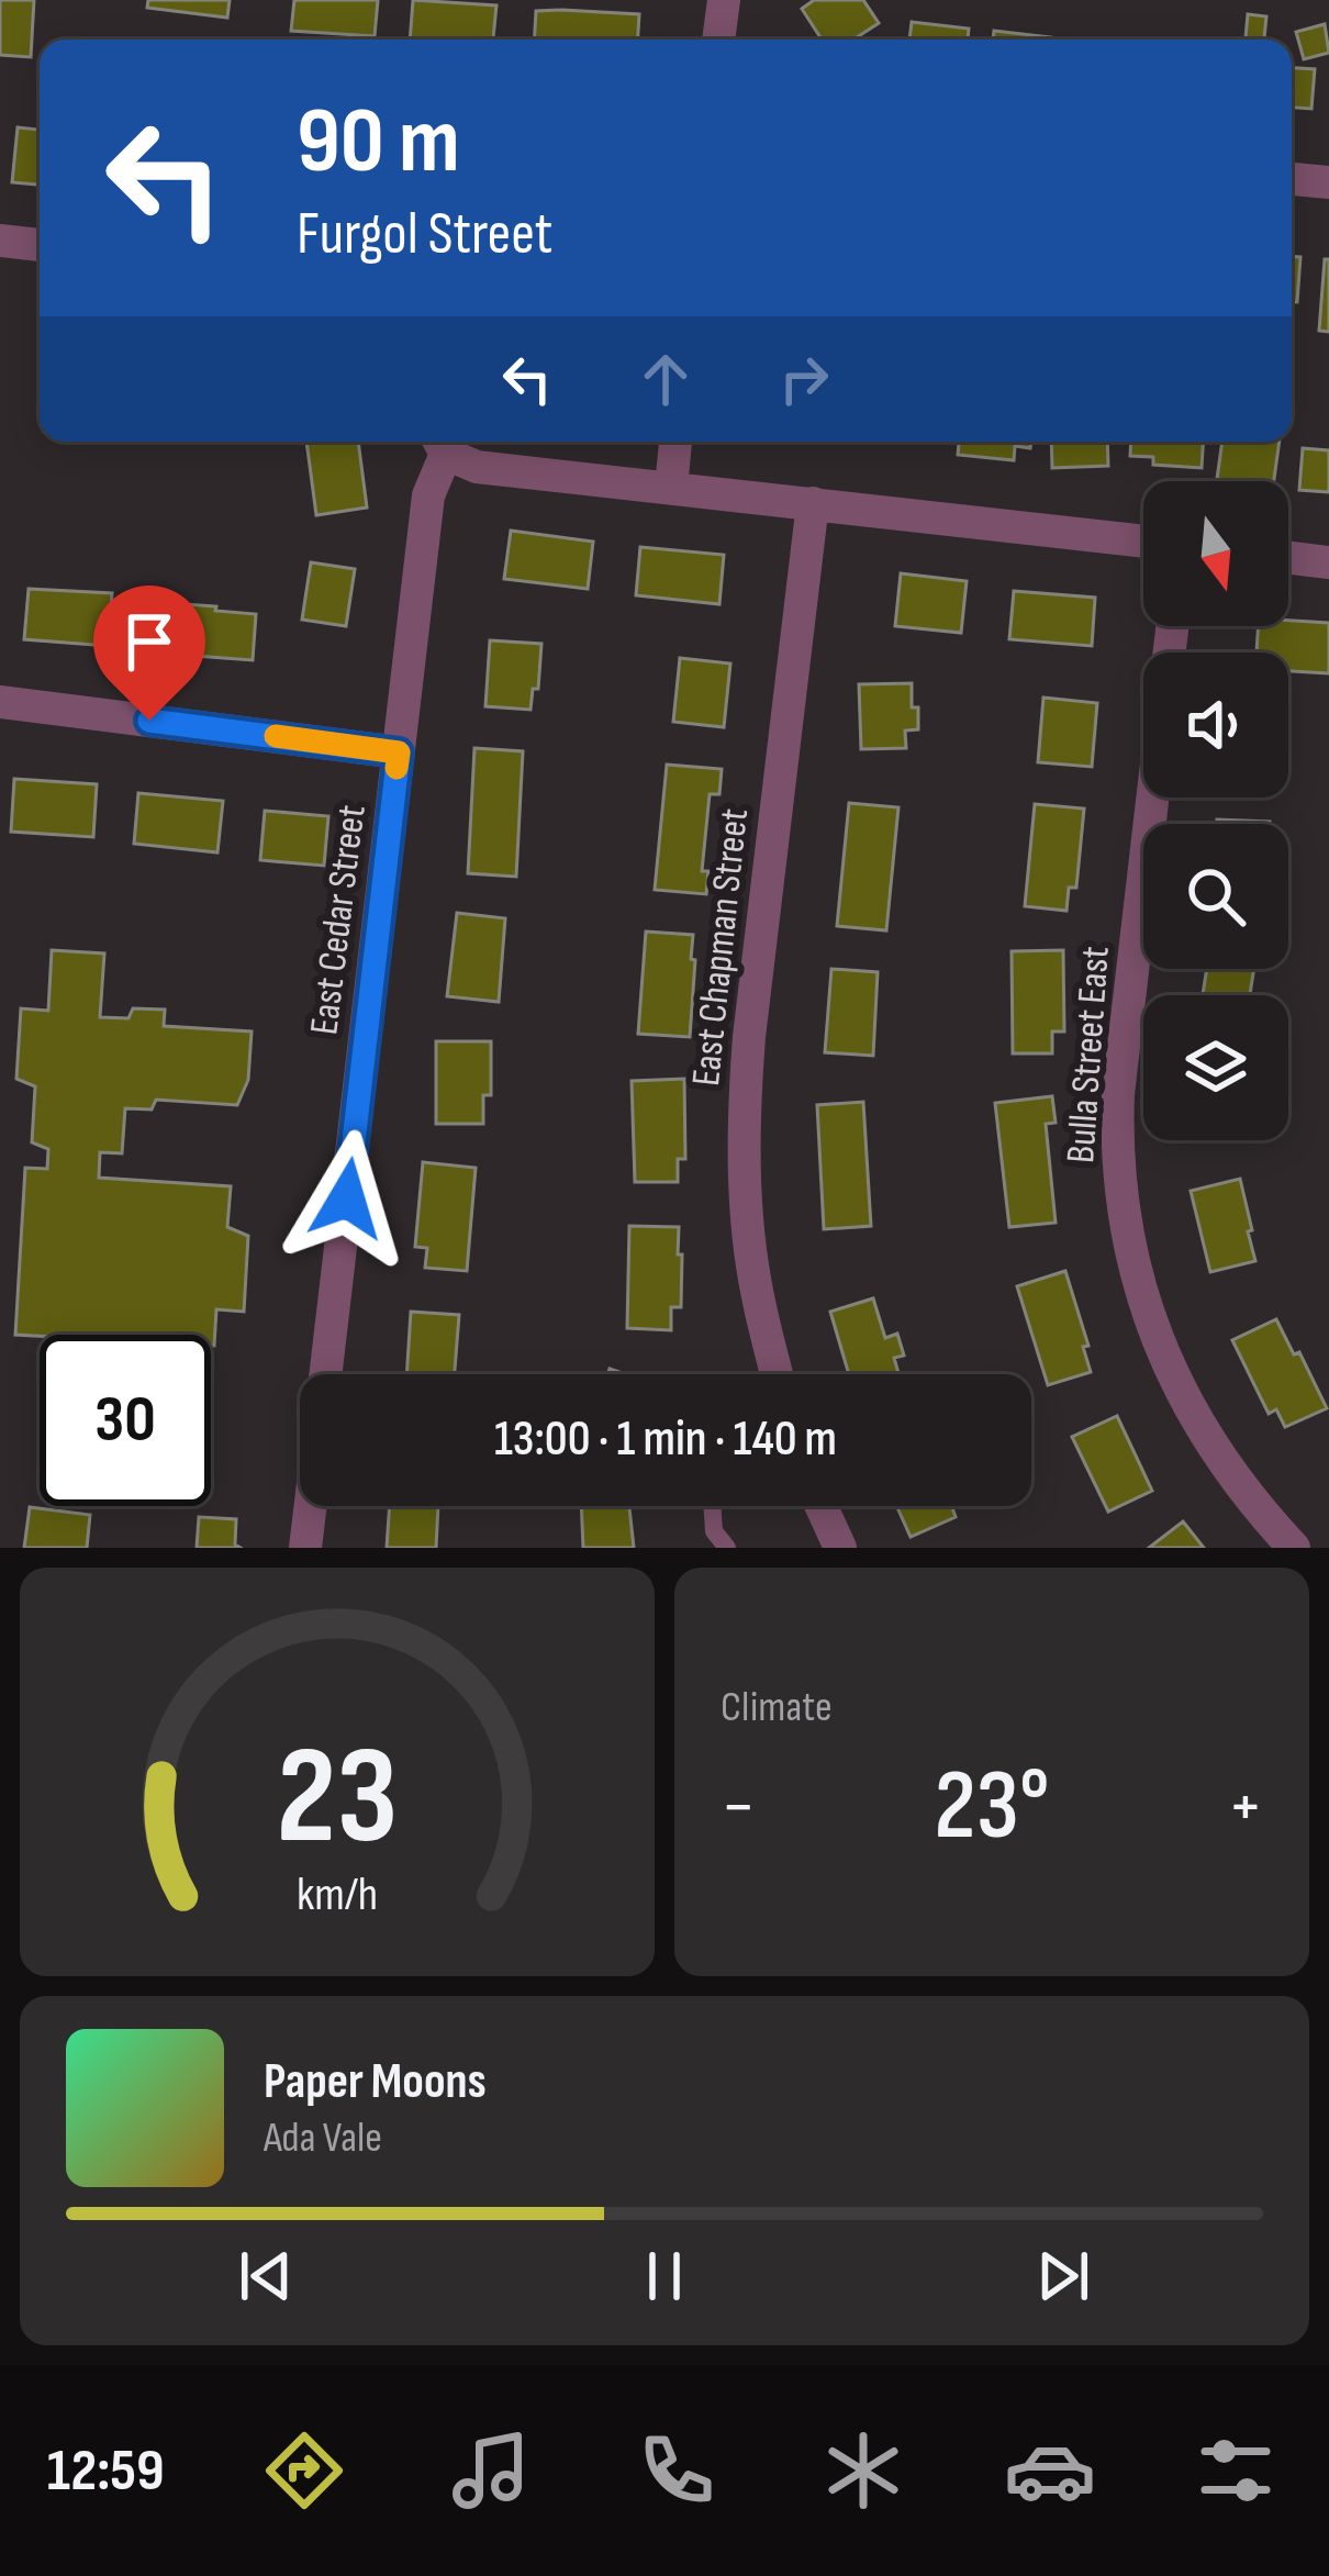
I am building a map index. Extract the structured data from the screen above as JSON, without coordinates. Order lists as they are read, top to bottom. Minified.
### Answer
{"streets":{"street":["East Cedar Street","East Chapman Street","Bulla Street East"]},"north":"bottom","page":{"turn":["90 m","Furgol Street"],"limit":"30","trip":"13:00 · 1 min · 140 m","tile":"Climate","heat":["−","23°","+"],"song":["Paper Moons","Ada Vale"],"tabs":"12:59","gauge":["23","km/h"]}}
